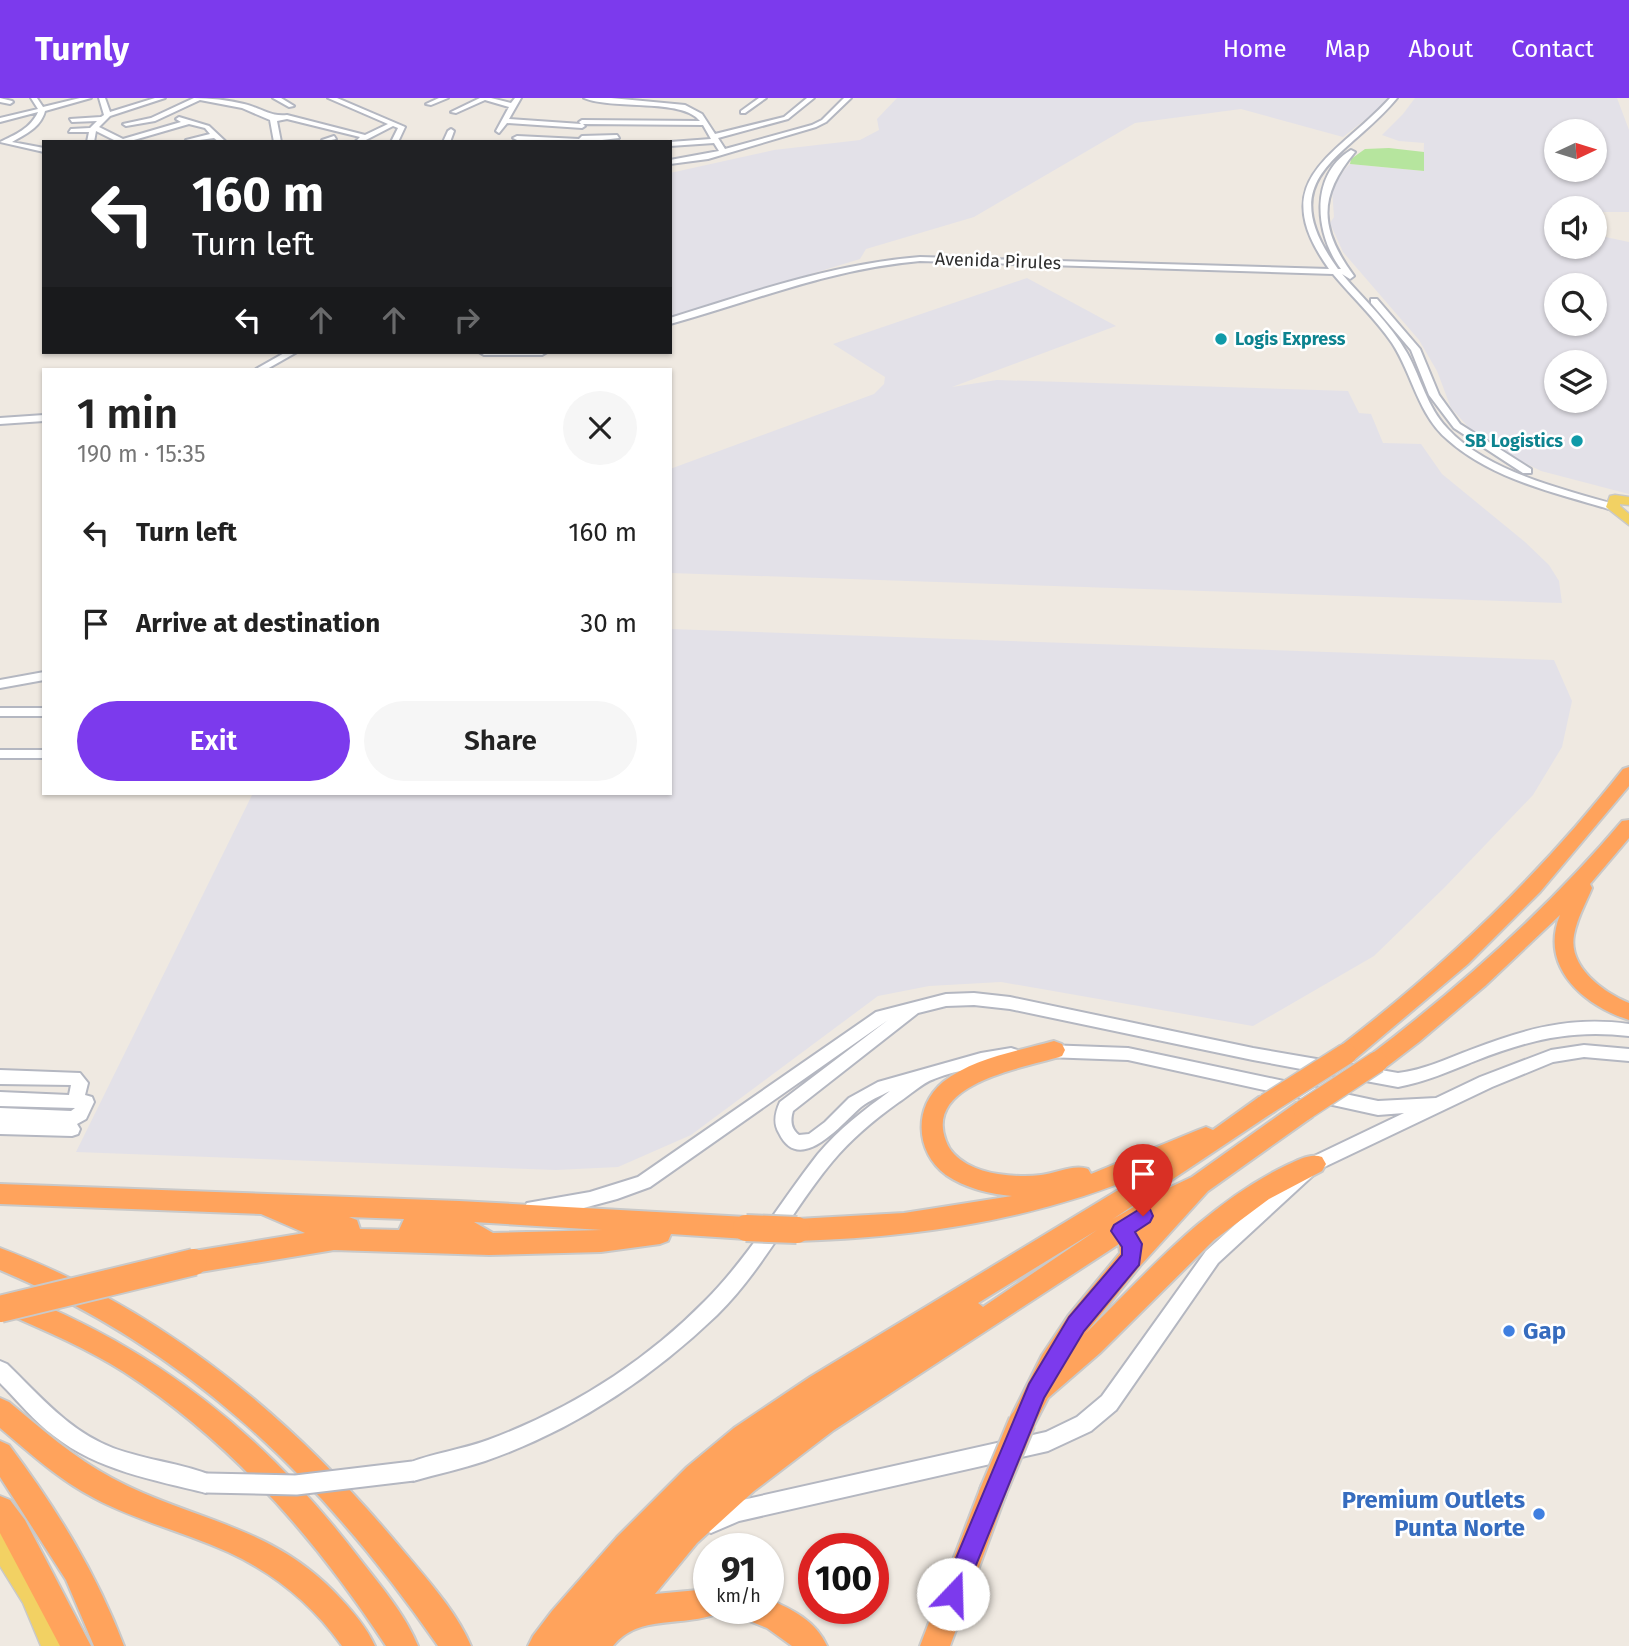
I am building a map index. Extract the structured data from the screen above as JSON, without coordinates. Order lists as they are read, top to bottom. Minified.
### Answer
{"streets":{"street":["Avenida Pirules"]},"places":["Logis Express","SB Logistics","Gap","Premium Outlets Punta Norte"],"north":"right","page":{"header":"Turnly","nav":["Home","Map","About","Contact"],"turn":["160 m","Turn left"],"heading":["1 min","190 m · 15:35"],"list":[{"name":"Turn left","value":"160 m"},{"name":"Arrive at destination","value":"30 m"}],"buttons":["Exit","Share"],"speed":"91 km/h","limit":"100"}}
